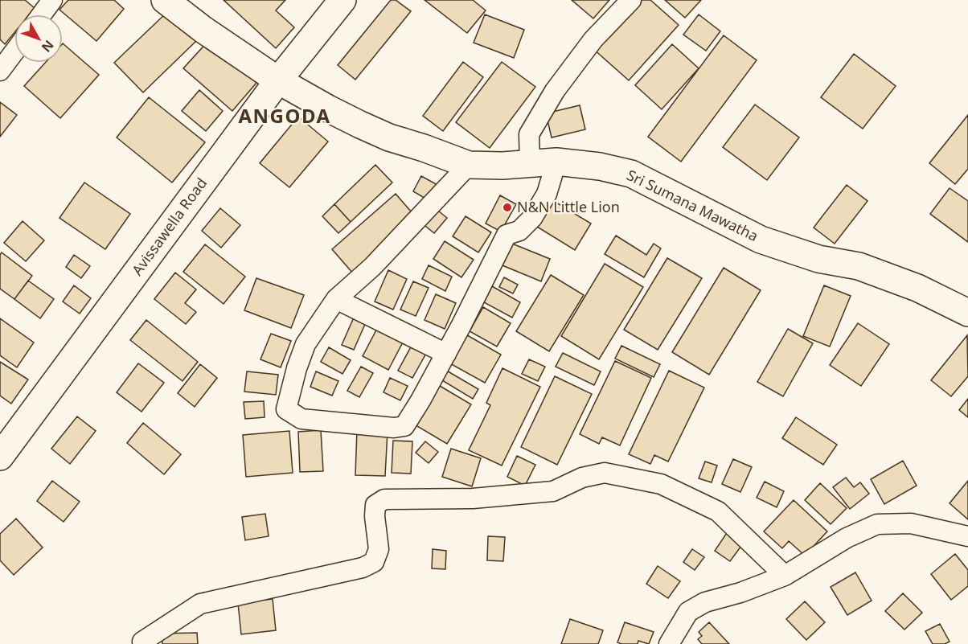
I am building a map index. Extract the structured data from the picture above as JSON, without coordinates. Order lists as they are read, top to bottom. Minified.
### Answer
{"streets":{"main road":["Sri Sumana Mawatha","Avissawella Road"]},"crossings":[["Sri Sumana Mawatha","Avissawella Road"]],"districts":["ANGODA"],"places":["N&N Little Lion"],"north":"bottom right"}
